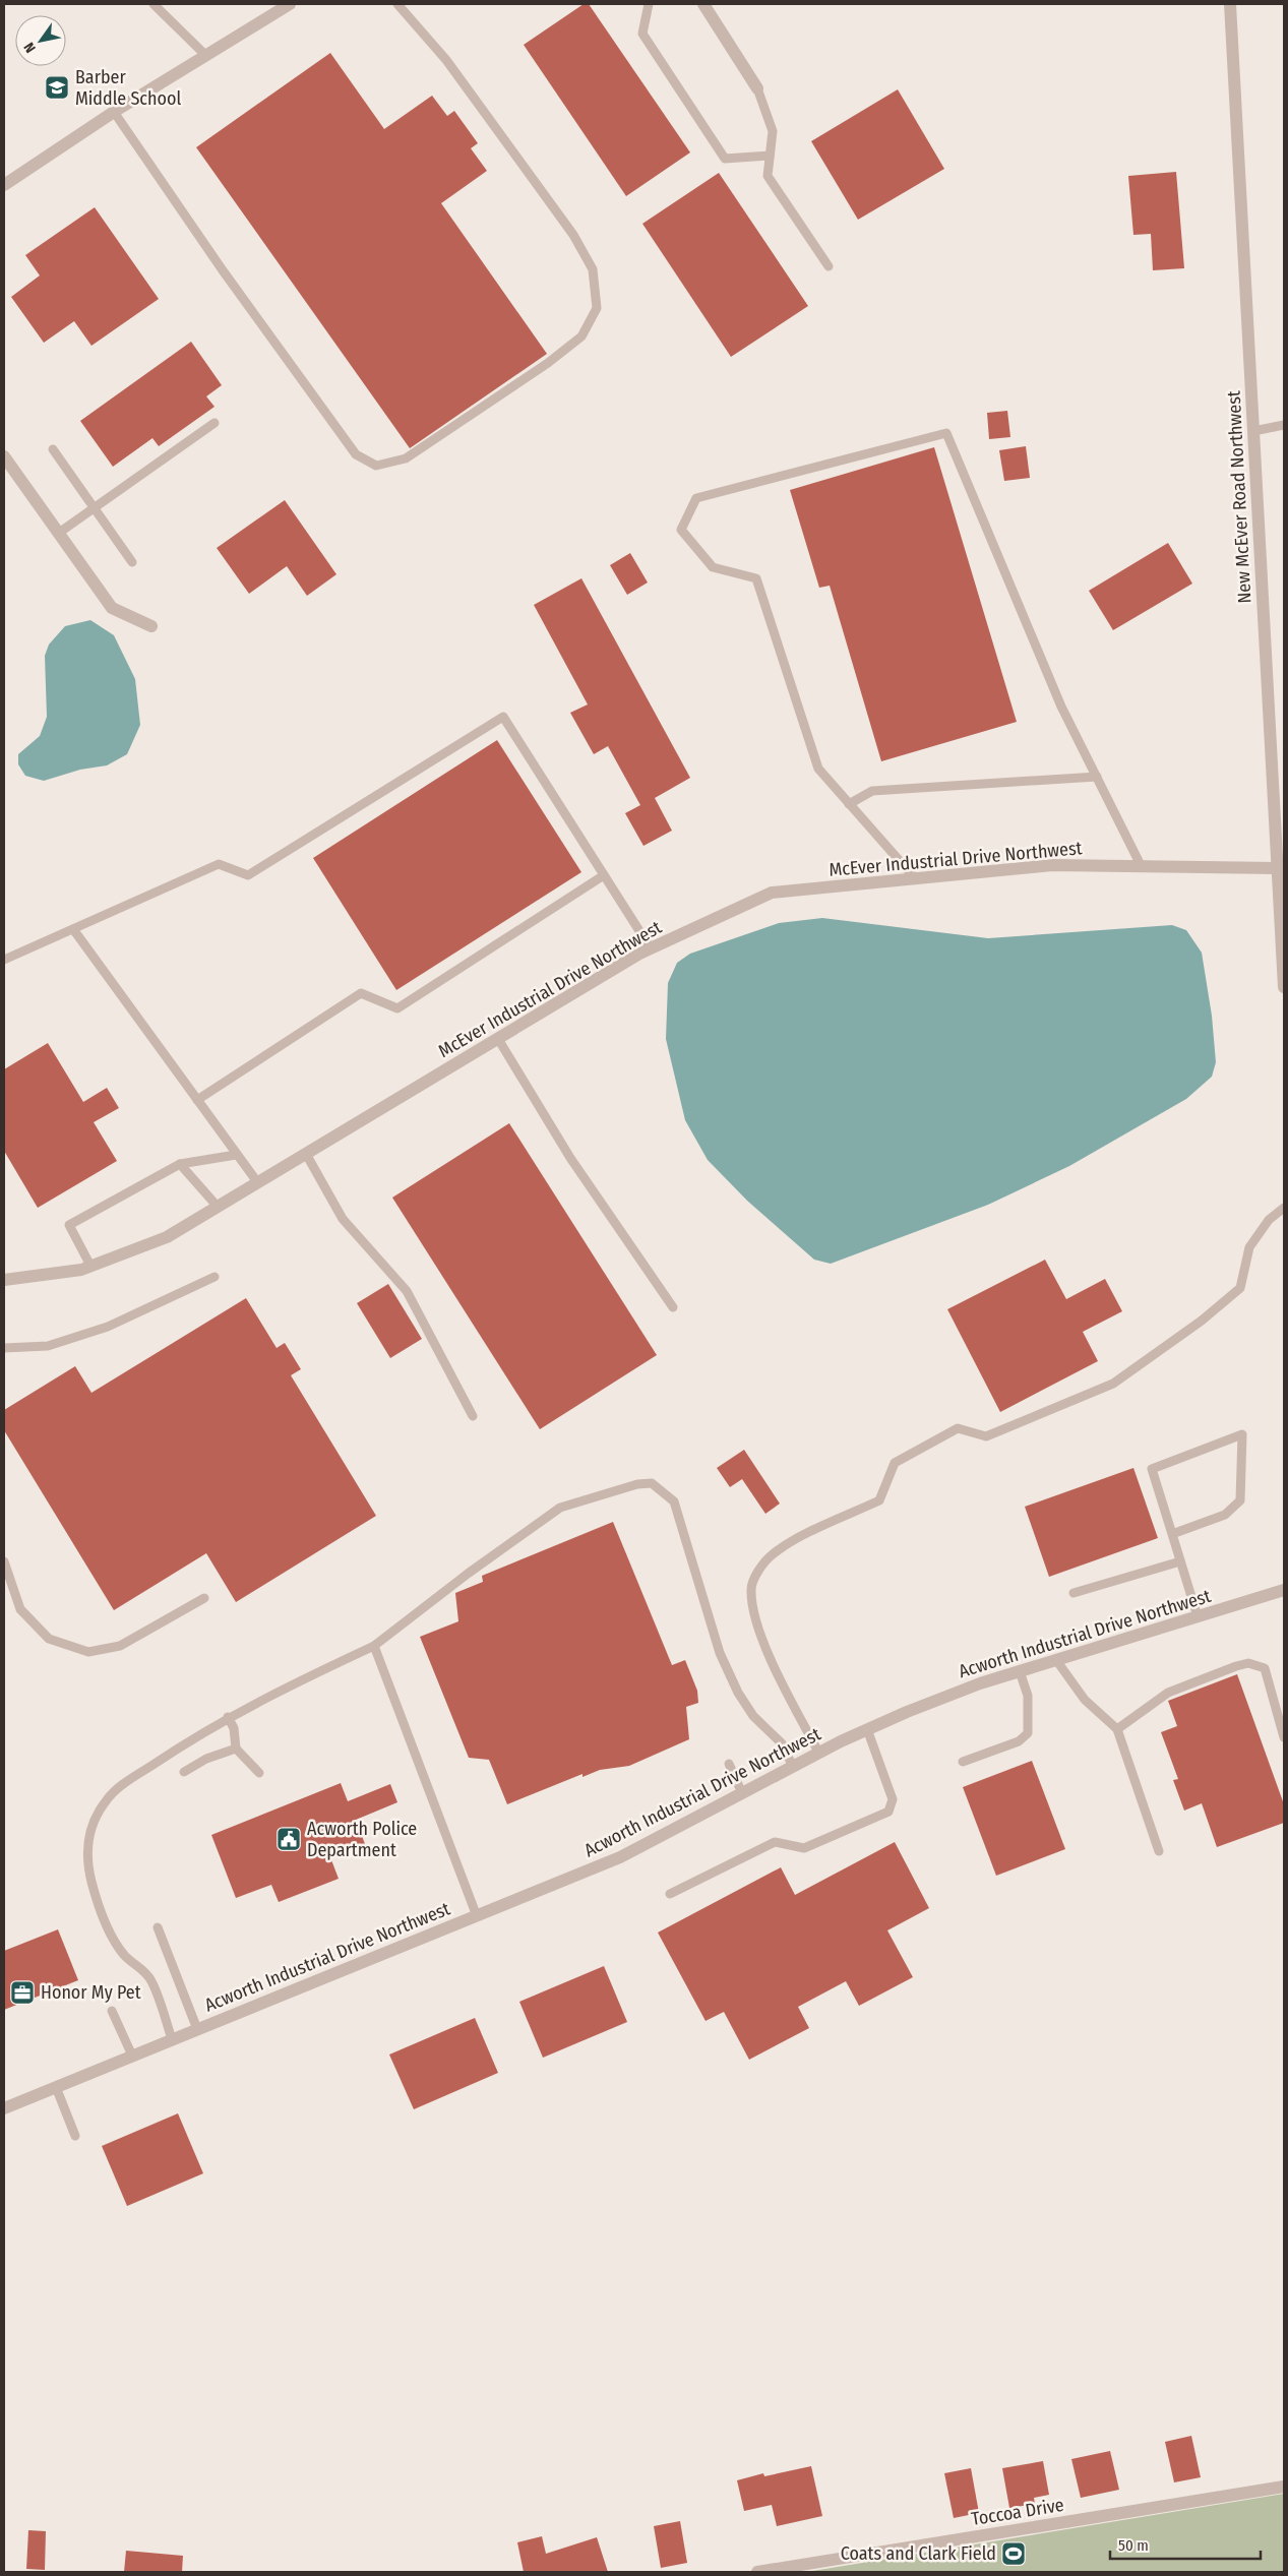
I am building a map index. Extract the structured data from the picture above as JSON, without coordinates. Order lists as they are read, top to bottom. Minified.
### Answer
{"streets":{"street":["New McEver Road Northwest","McEver Industrial Drive Northwest","Acworth Industrial Drive Northwest","Toccoa Drive"]},"crossings":[["New McEver Road Northwest","McEver Industrial Drive Northwest"]],"places":{"school or university":["Barber Middle School"],"public building":["Acworth Police Department"],"office":["Honor My Pet"],"sports":["Coats and Clark Field"]},"scale_bar":"50 m","north":"bottom left"}
